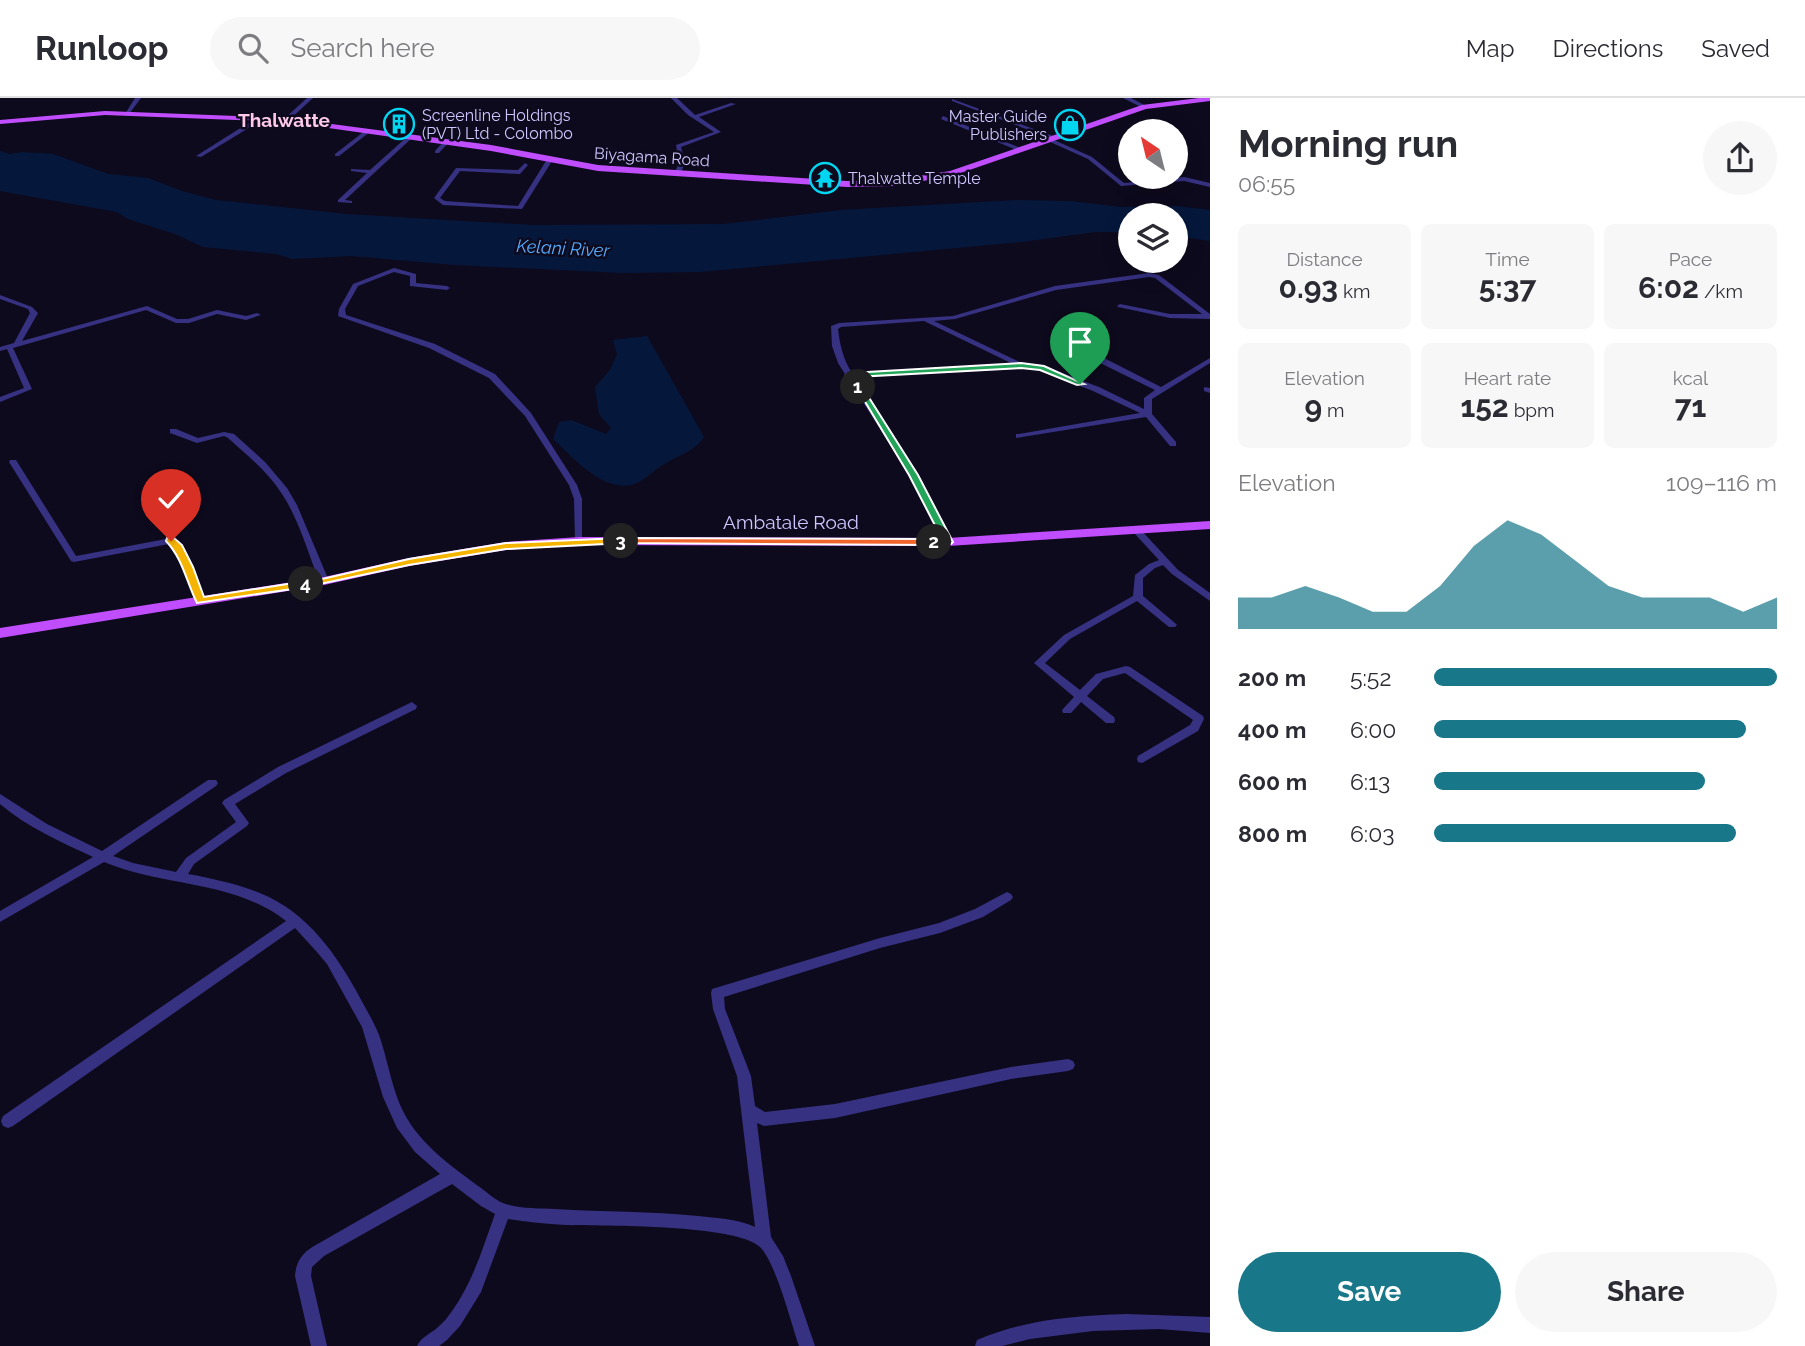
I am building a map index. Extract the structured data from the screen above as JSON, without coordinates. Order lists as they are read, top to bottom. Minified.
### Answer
{"streets":{"main road":["Biyagama Road","Ambatale Road"]},"districts":["Thalwatte"],"water":["Kelani River"],"places":{"building":["Screenline Holdings (PVT) Ltd - Colombo"],"shop":["Master Guide Publishers"],"temple":["Thalwatte Temple"]},"north":"top left","page":{"header":"Runloop","search":"Search here","nav":["Map","Directions","Saved"],"heading":["Morning run","06:55"],"stats":[["Distance","0.93 km"],["Time","5:37"],["Pace","6:02 /km"],["Elevation","9 m"],["Heart rate","152 bpm"],["kcal","71"]],"pins":["1","3","2","4"],"chart":["Elevation","109–116 m"],"list":[{"name":"200 m","note":"5:52"},{"name":"400 m","note":"6:00"},{"name":"600 m","note":"6:13"},{"name":"800 m","note":"6:03"}],"buttons":["Save","Share"]}}
